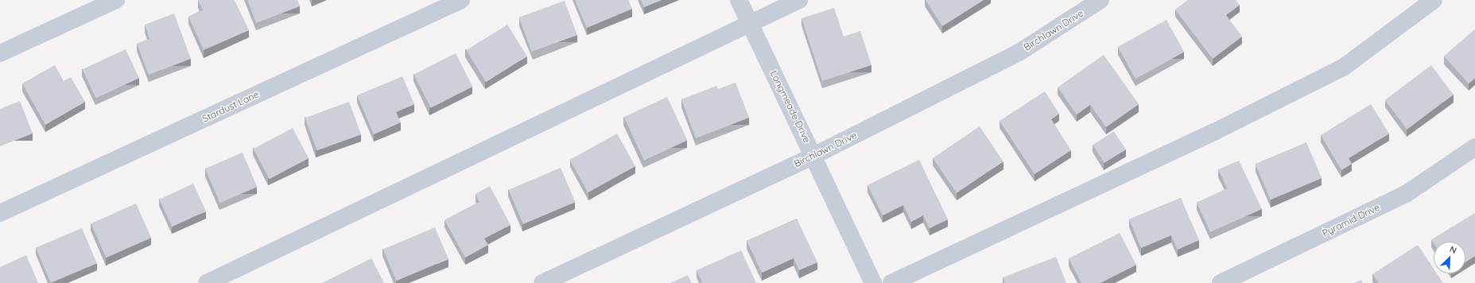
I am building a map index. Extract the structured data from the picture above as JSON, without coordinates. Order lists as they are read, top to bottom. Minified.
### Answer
{"streets":{"street":["Birchlawn Drive","Stardust Lane","Longmeade Drive","Pyramid Drive"]},"crossings":[["Birchlawn Drive","Longmeade Drive"]],"north":"top right"}
